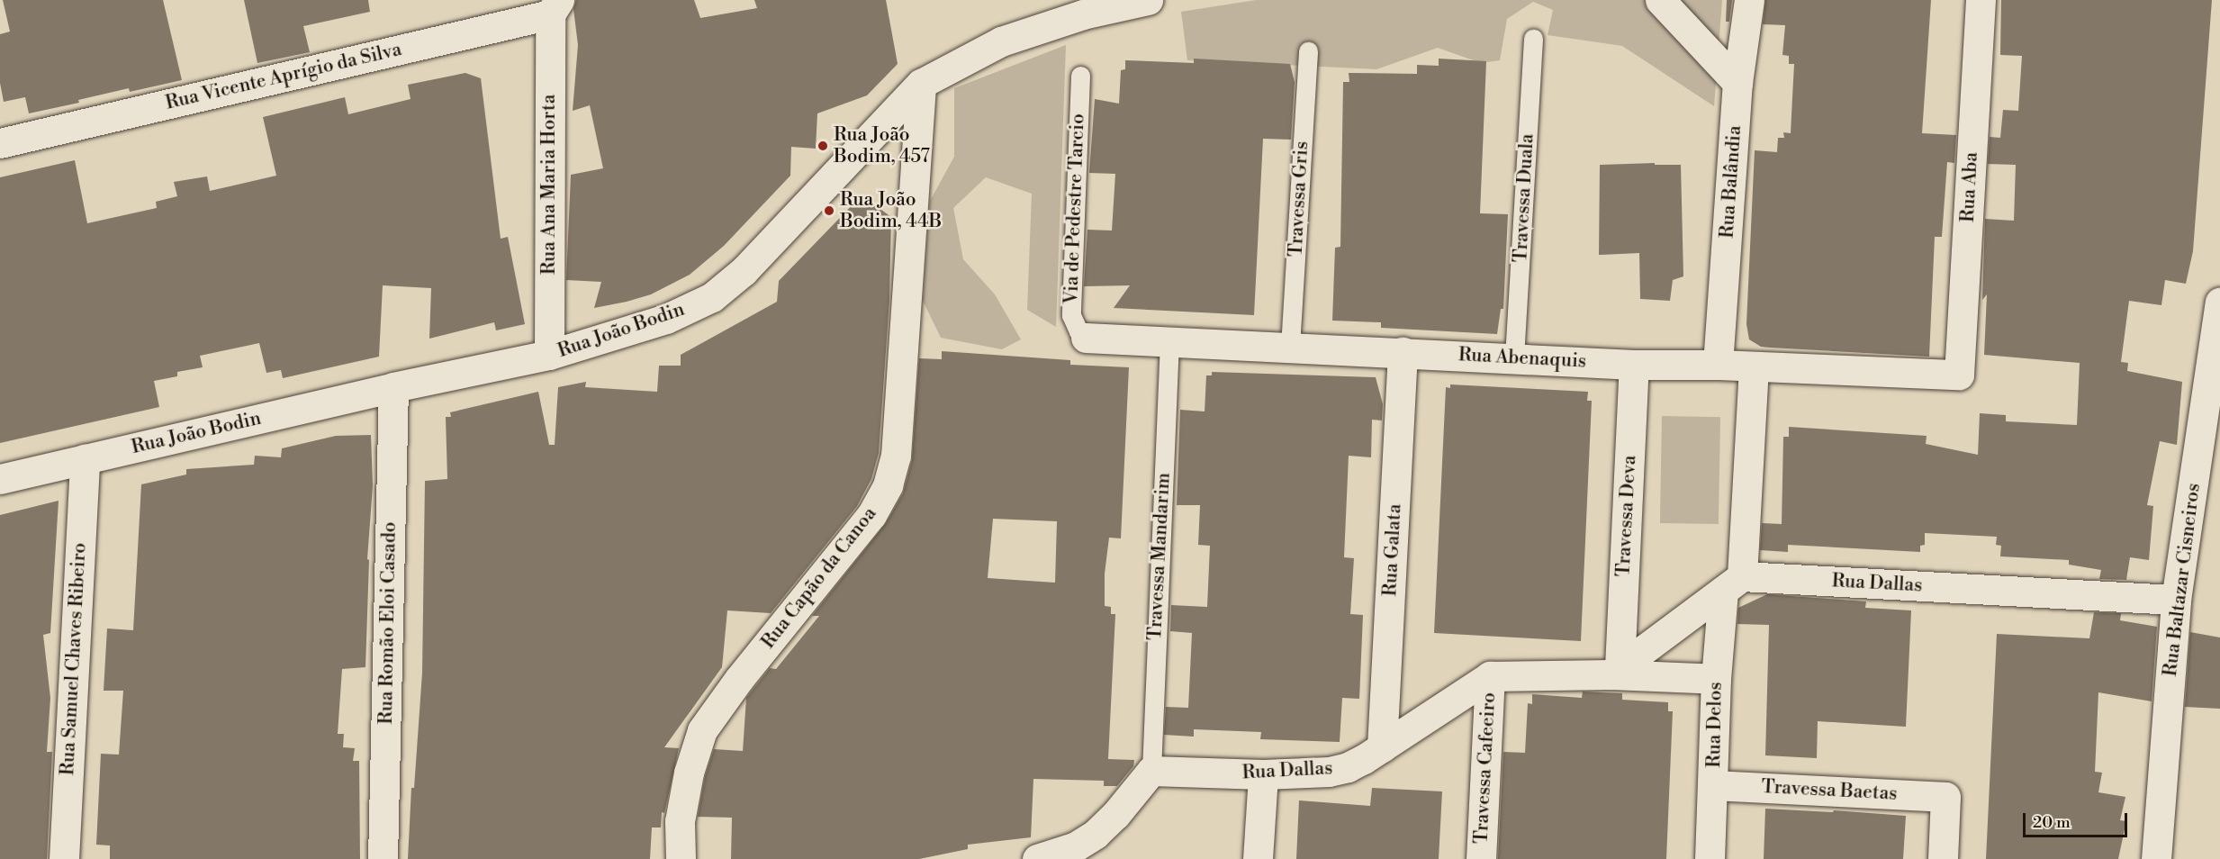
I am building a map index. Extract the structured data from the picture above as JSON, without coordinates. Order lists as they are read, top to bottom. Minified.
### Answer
{"streets":{"street":["Rua Vicente Aprígio da Silva","Rua Balândia","Rua Ana Maria Horta","Rua Aba","Rua João Bodin","Rua Abenaquis","Travessa Deva","Rua Galata","Rua Capão da Canoa","Rua Baltazar Cisneiros","Rua Dallas","Rua Romão Eloi Casado","Rua Samuel Chaves Ribeiro","Rua Delos","Travessa Cafeeiro","Travessa Baetas"],"lane":["Travessa Duala","Travessa Gris","Via de Pedestre Tarcio","Travessa Mandarim"]},"crossings":[["Rua Vicente Aprígio da Silva","Rua Ana Maria Horta"],["Rua Balândia","Rua Abenaquis"],["Rua Ana Maria Horta","Rua João Bodin"],["Rua Aba","Rua Abenaquis"],["Travessa Duala","Rua Abenaquis"],["Travessa Gris","Rua Abenaquis"],["Via de Pedestre Tarcio","Rua Abenaquis"],["Rua João Bodin","Rua Capão da Canoa"],["Rua João Bodin","Rua Romão Eloi Casado"],["Rua João Bodin","Rua Samuel Chaves Ribeiro"],["Rua Abenaquis","Travessa Deva"],["Rua Abenaquis","Rua Galata"],["Rua Abenaquis","Travessa Mandarim"],["Rua Abenaquis","Rua Delos"],["Rua Galata","Rua Dallas"],["Travessa Mandarim","Rua Dallas"],["Rua Baltazar Cisneiros","Rua Dallas"],["Rua Dallas","Rua Delos"],["Rua Dallas","Travessa Cafeeiro"],["Rua Delos","Travessa Baetas"]],"places":["Rua João Bodim, 457","Rua João Bodim, 44B"],"scale_bar":"20 m"}
